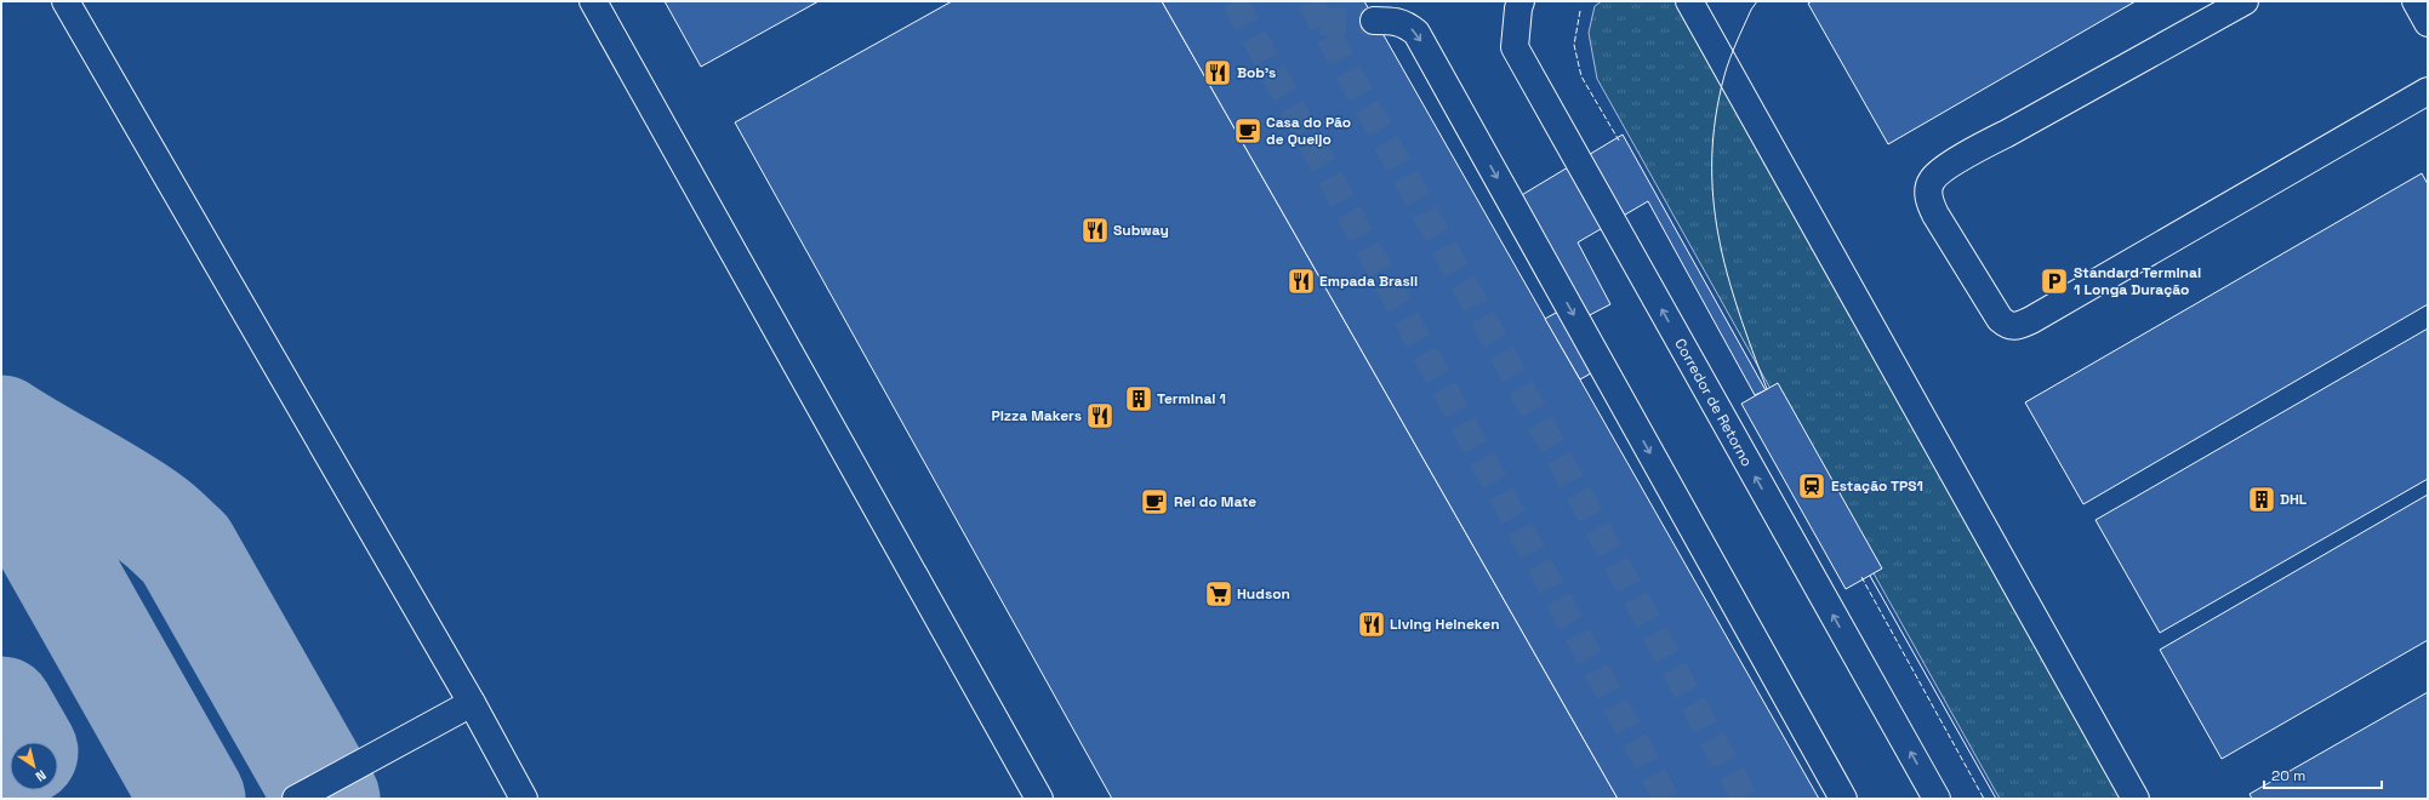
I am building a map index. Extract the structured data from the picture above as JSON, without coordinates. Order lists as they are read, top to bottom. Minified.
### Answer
{"streets":{"street":["Corredor de Retorno"]},"places":{"restaurant":["Bob's","Subway","Empada Brasil","Pizza Makers","Living Heineken"],"cafe":["Casa do Pão de Queijo","Rei do Mate"],"parking":["Standard Terminal 1 Longa Duração"],"building":["Terminal 1","DHL"],"station":["Estação TPS1"],"supermarket":["Hudson"]},"scale_bar":"20 m","north":"bottom right"}
